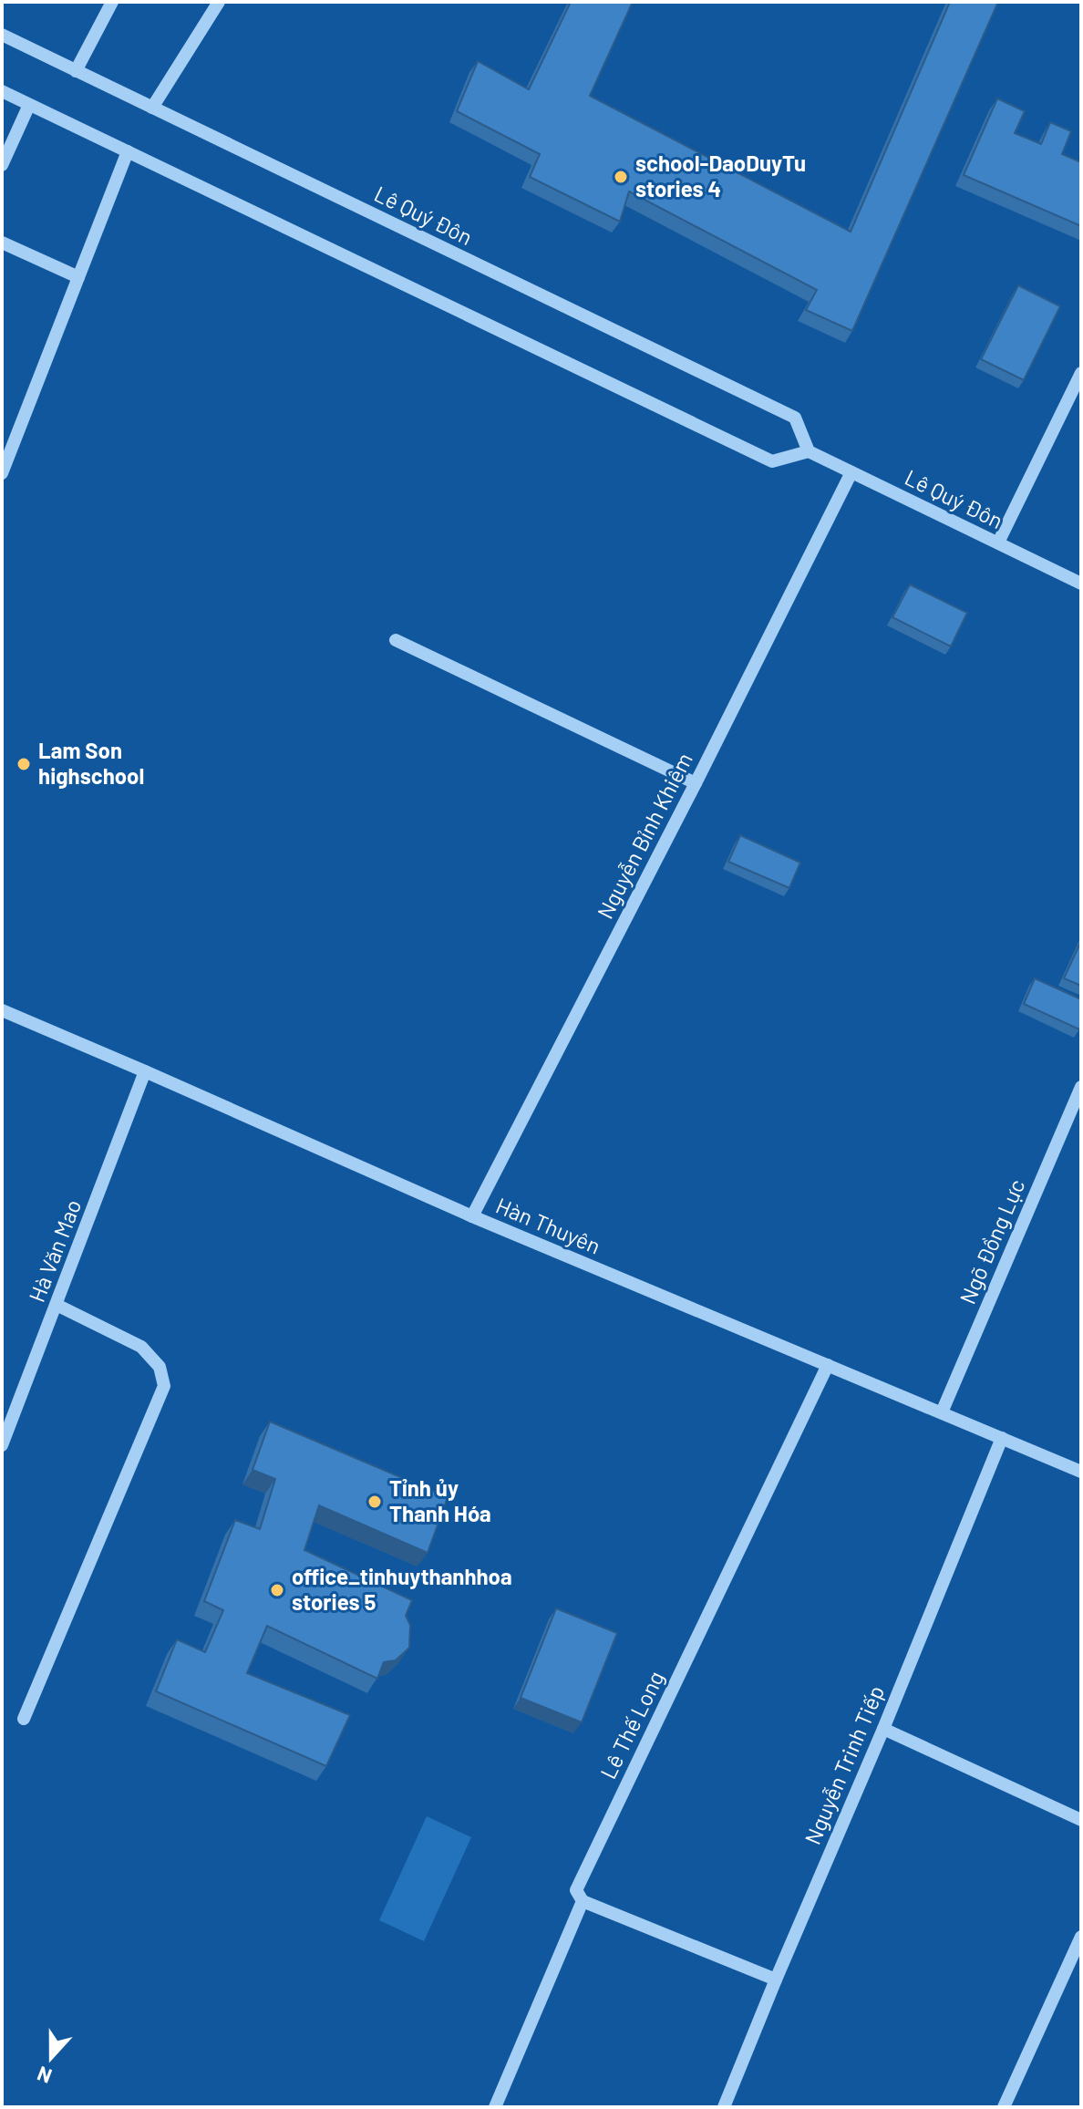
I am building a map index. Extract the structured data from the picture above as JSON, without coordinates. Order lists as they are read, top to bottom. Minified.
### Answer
{"streets":{"street":["Lê Quý Đôn","Nguyễn Bỉnh Khiêm","Hàn Thuyên","Ngõ Đồng Lực","Hà Văn Mao","Lê Thế Long","Nguyễn Trinh Tiếp"]},"crossings":[["Lê Quý Đôn","Nguyễn Bỉnh Khiêm"],["Nguyễn Bỉnh Khiêm","Hàn Thuyên"],["Hàn Thuyên","Ngõ Đồng Lực"],["Hàn Thuyên","Hà Văn Mao"],["Hàn Thuyên","Lê Thế Long"],["Hàn Thuyên","Nguyễn Trinh Tiếp"]],"places":["school-DaoDuyTu stories 4","Lam Son highschool","Tỉnh ủy Thanh Hóa","office_tinhuythanhhoa stories 5"],"north":"bottom"}
